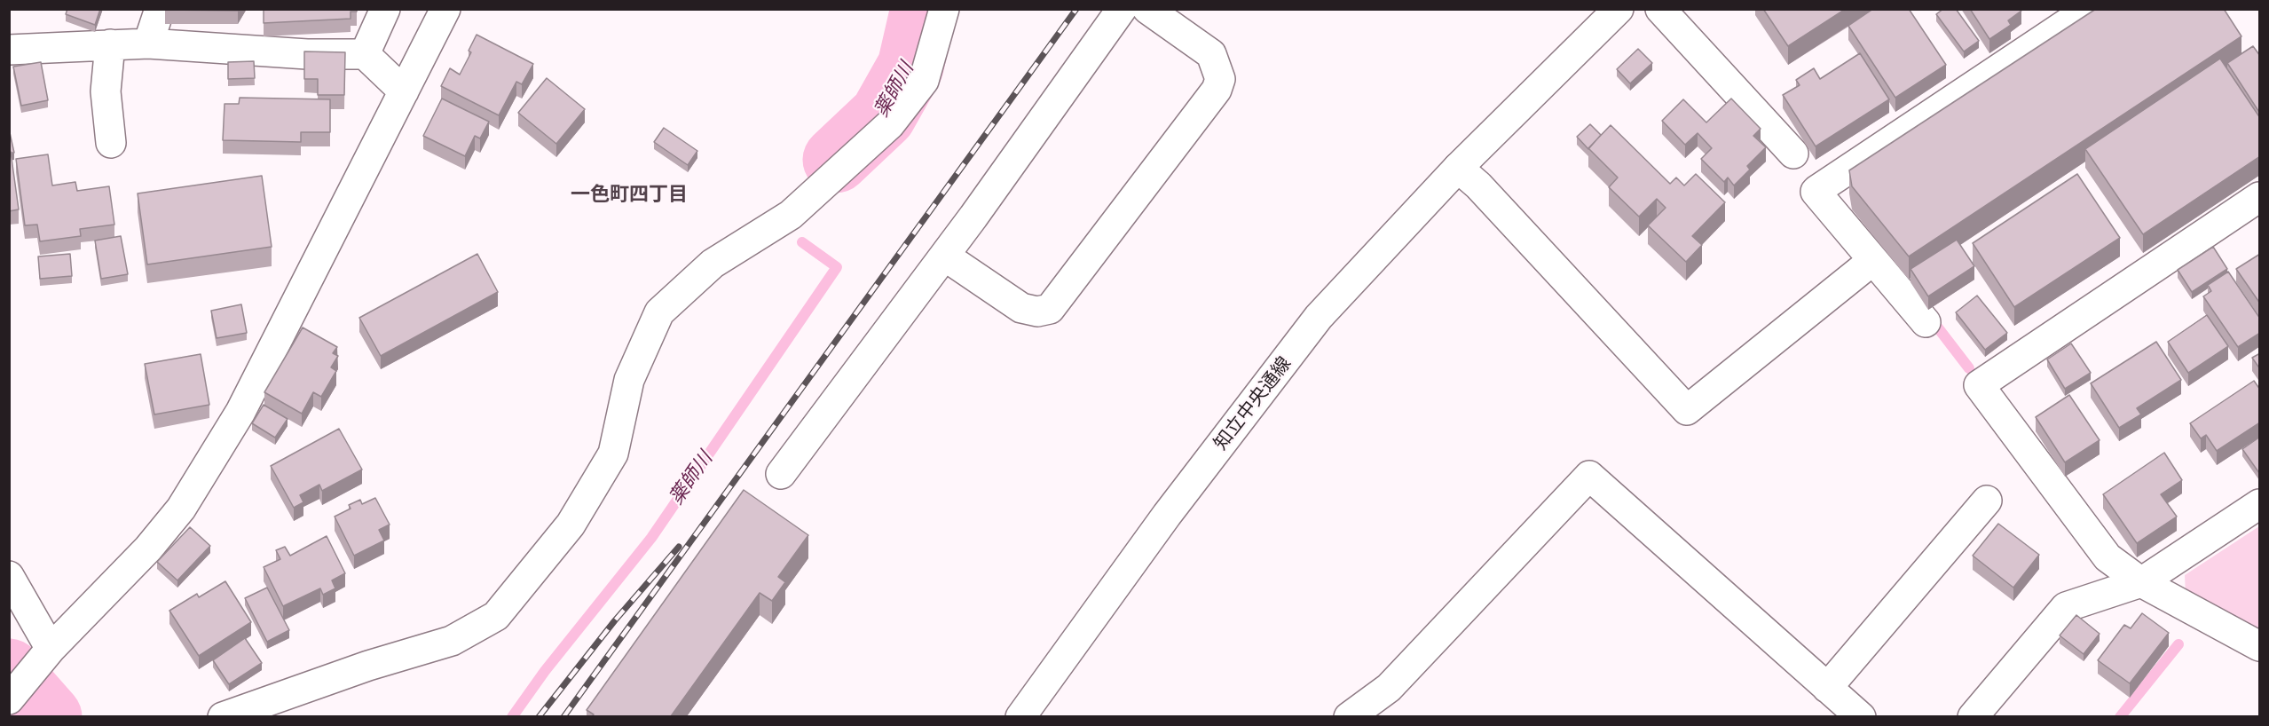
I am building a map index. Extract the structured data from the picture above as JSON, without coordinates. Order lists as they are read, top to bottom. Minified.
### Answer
{"streets":{"street":["知立中央通線"]},"districts":["一色町四丁目"],"water":["薬師川"]}
